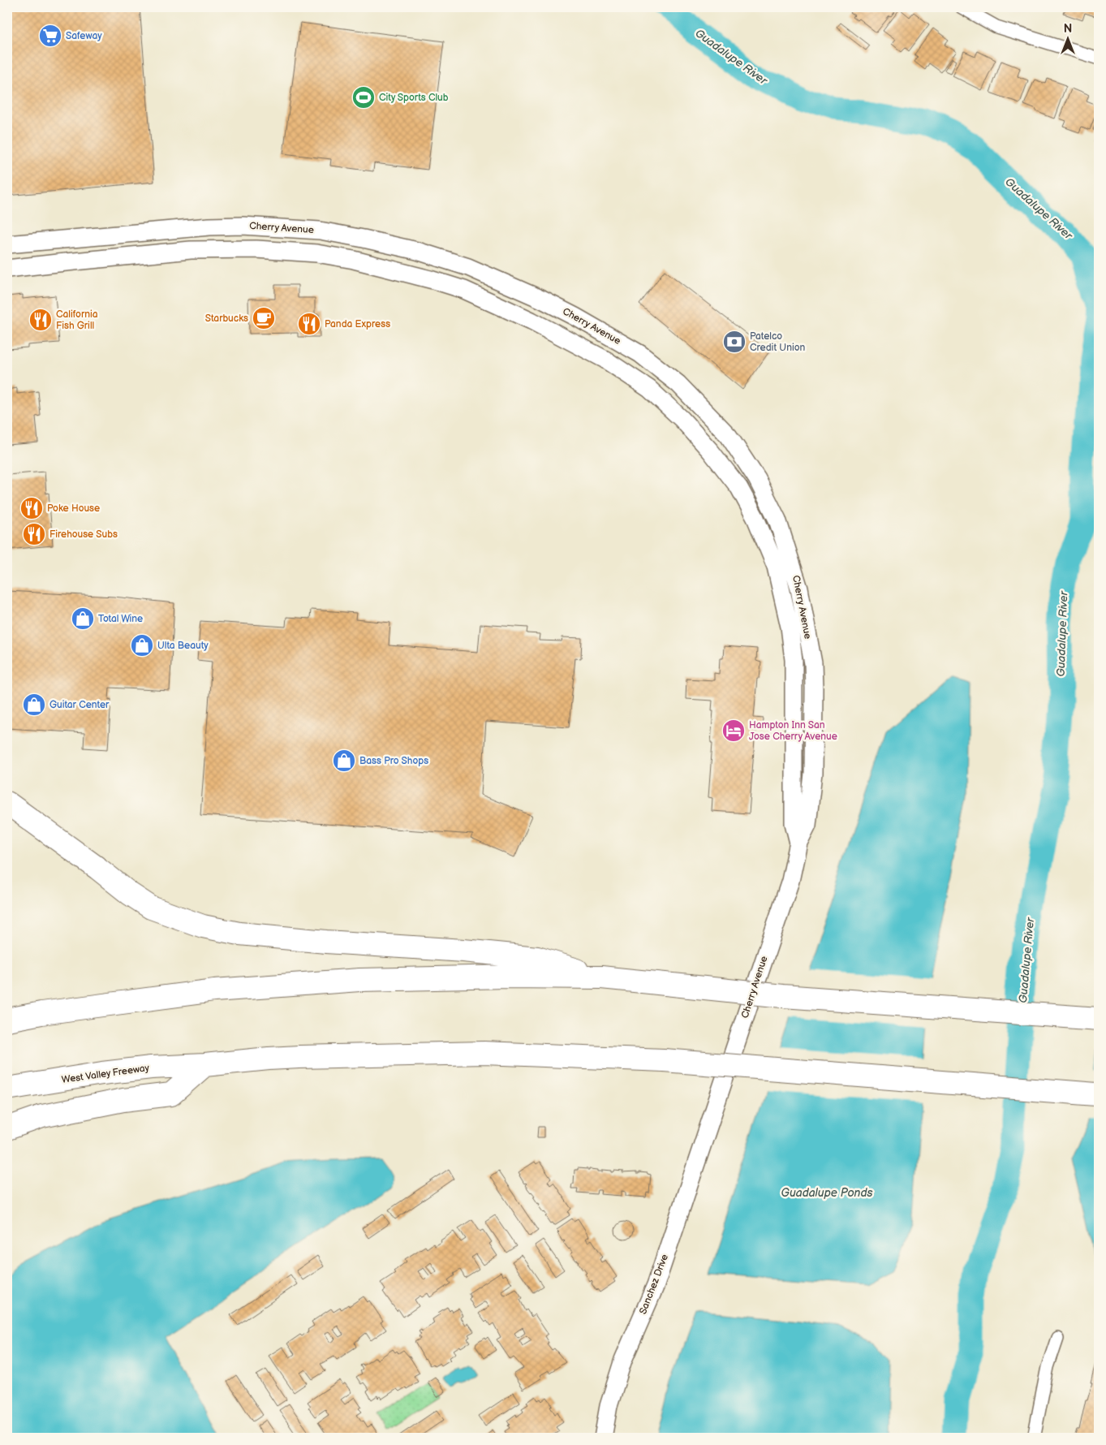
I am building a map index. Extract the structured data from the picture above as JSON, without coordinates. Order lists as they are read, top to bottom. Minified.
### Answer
{"streets":{"highway":["West Valley Freeway"],"street":["Cherry Avenue","Sanchez Drive"]},"crossings":[["Cherry Avenue","Sanchez Drive"]],"water":["Guadalupe River","Guadalupe Ponds"],"places":{"supermarket":["Safeway"],"sports":["City Sports Club"],"cafe":["Starbucks"],"restaurant":["California Fish Grill","Panda Express","Poke House","Firehouse Subs"],"bank":["Patelco Credit Union"],"shop":["Total Wine","Ulta Beauty","Guitar Center","Bass Pro Shops"],"hotel":["Hampton Inn San Jose Cherry Avenue"]},"north":"top"}
